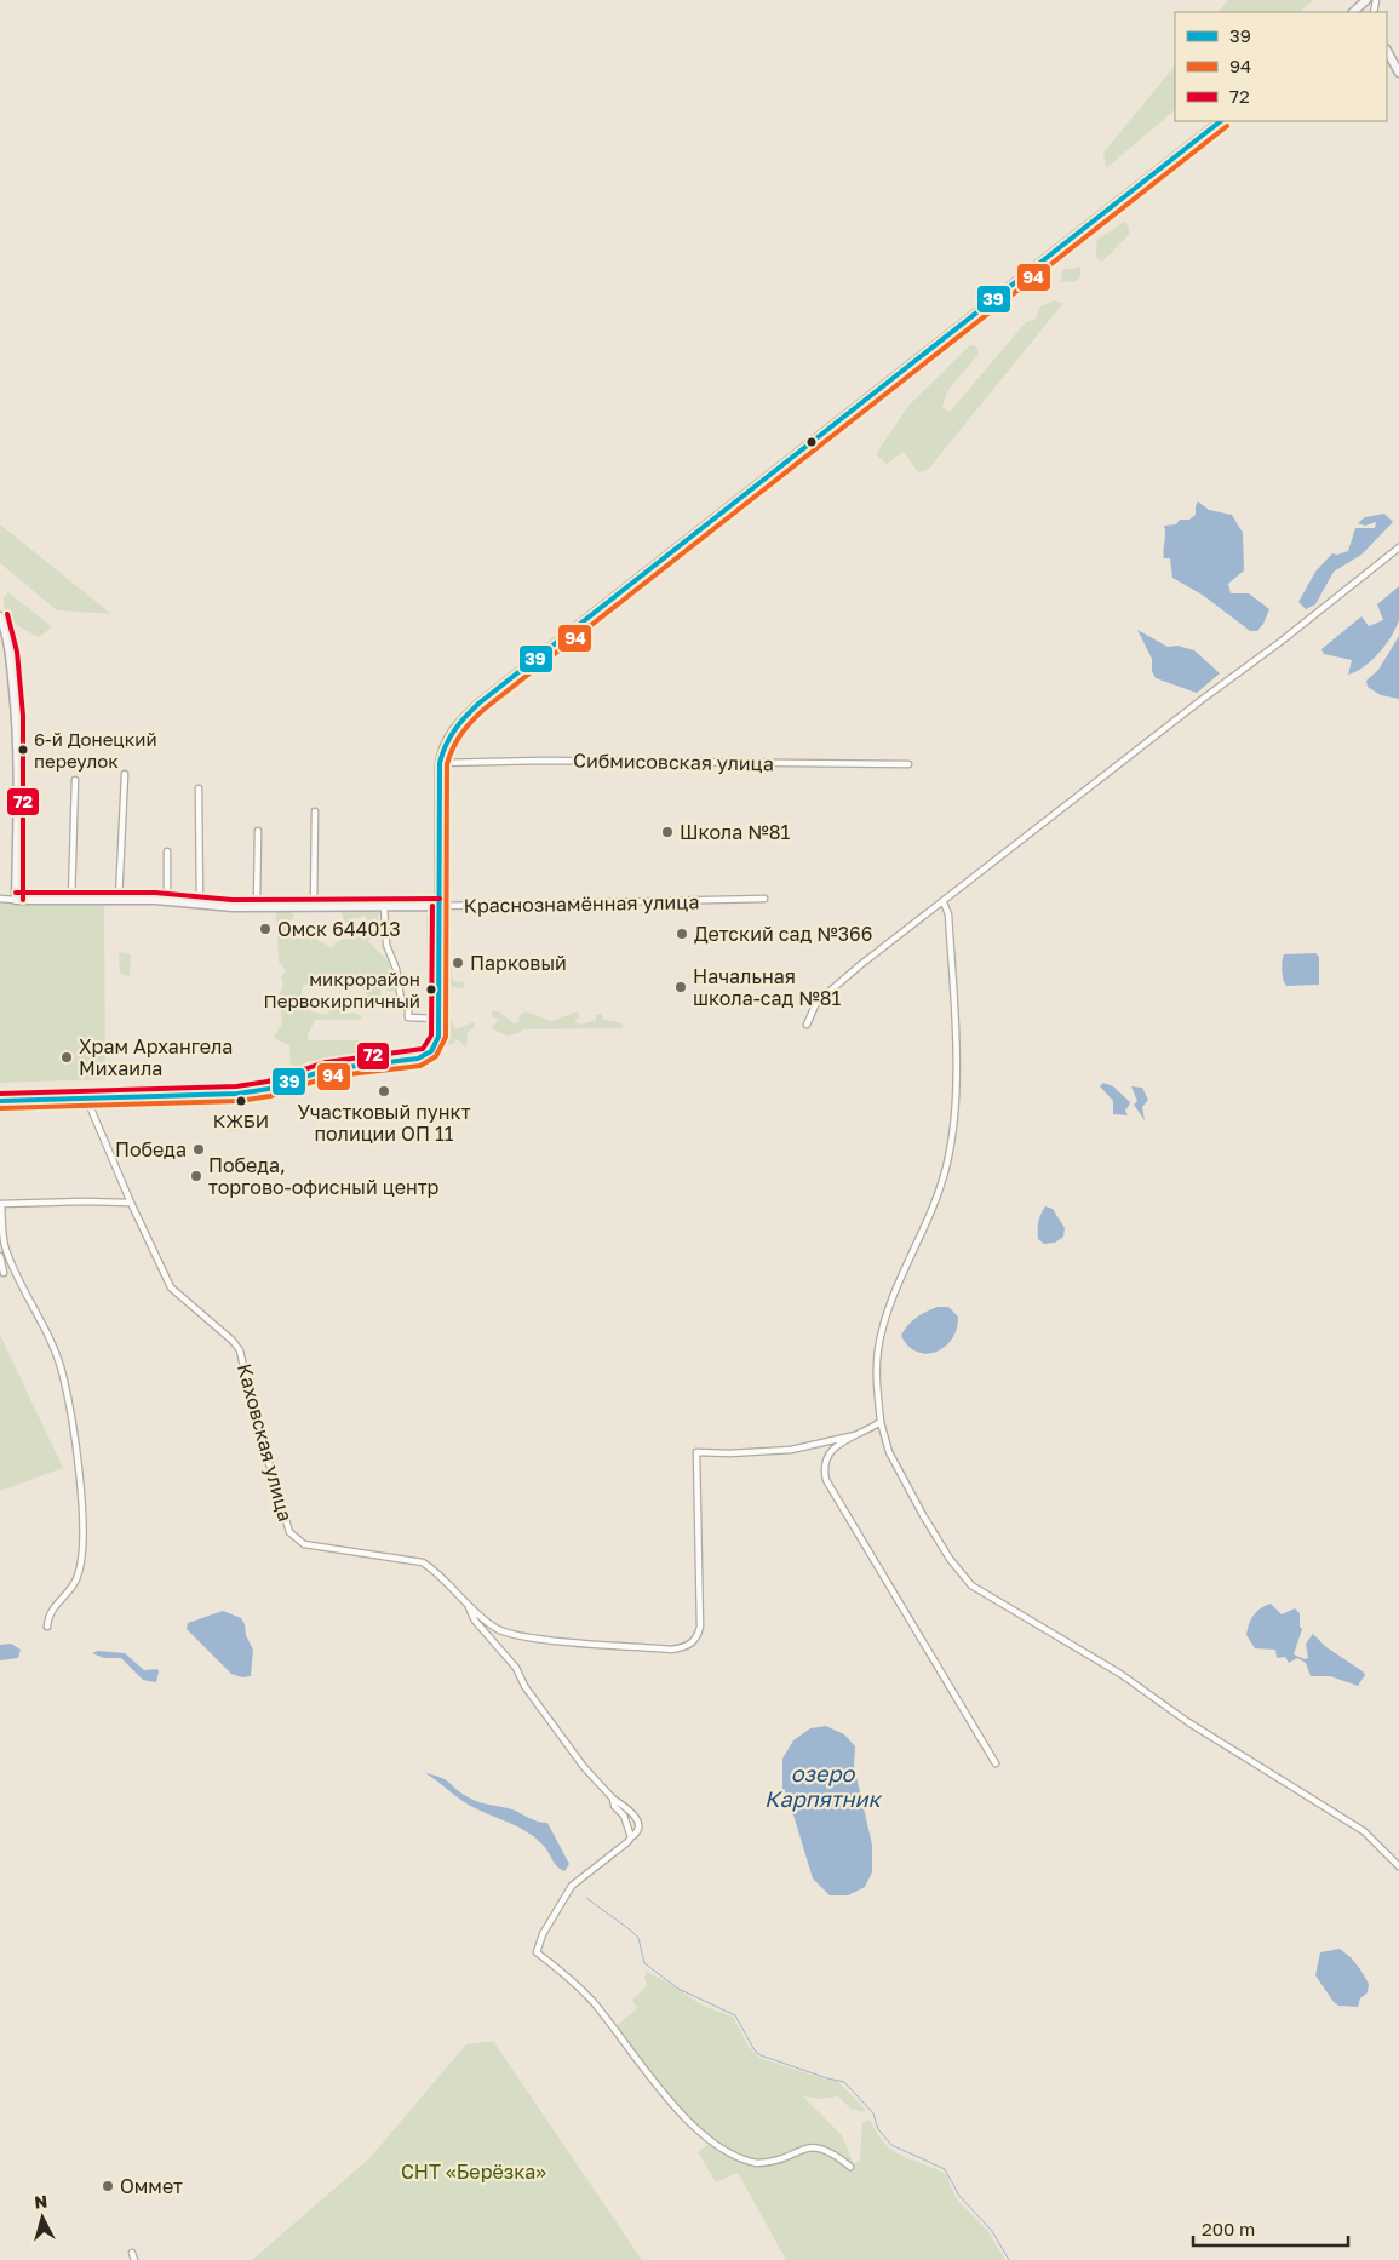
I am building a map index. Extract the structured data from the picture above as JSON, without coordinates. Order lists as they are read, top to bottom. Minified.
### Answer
{"streets":{"main road":["Краснознамённая улица"],"street":["Сибмисовская улица","Каховская улица"]},"water":["озеро Карпятник"],"parks":["СНТ «Берёзка»"],"places":["6-й Донецкий переулок","Школа №81","Омск 644013","Детский сад №366","Парковый","Начальная школа-сад №81","микрорайон Первокирпичный","Храм Архангела Михаила","Участковый пункт полиции ОП 11","КЖБИ","Победа","Победа, торгово-офисный центр","Оммет"],"lines":["transit line 39","transit line 94","transit line 72"],"legend":["39","94","72"],"scale_bar":"200 m","north":"top"}
